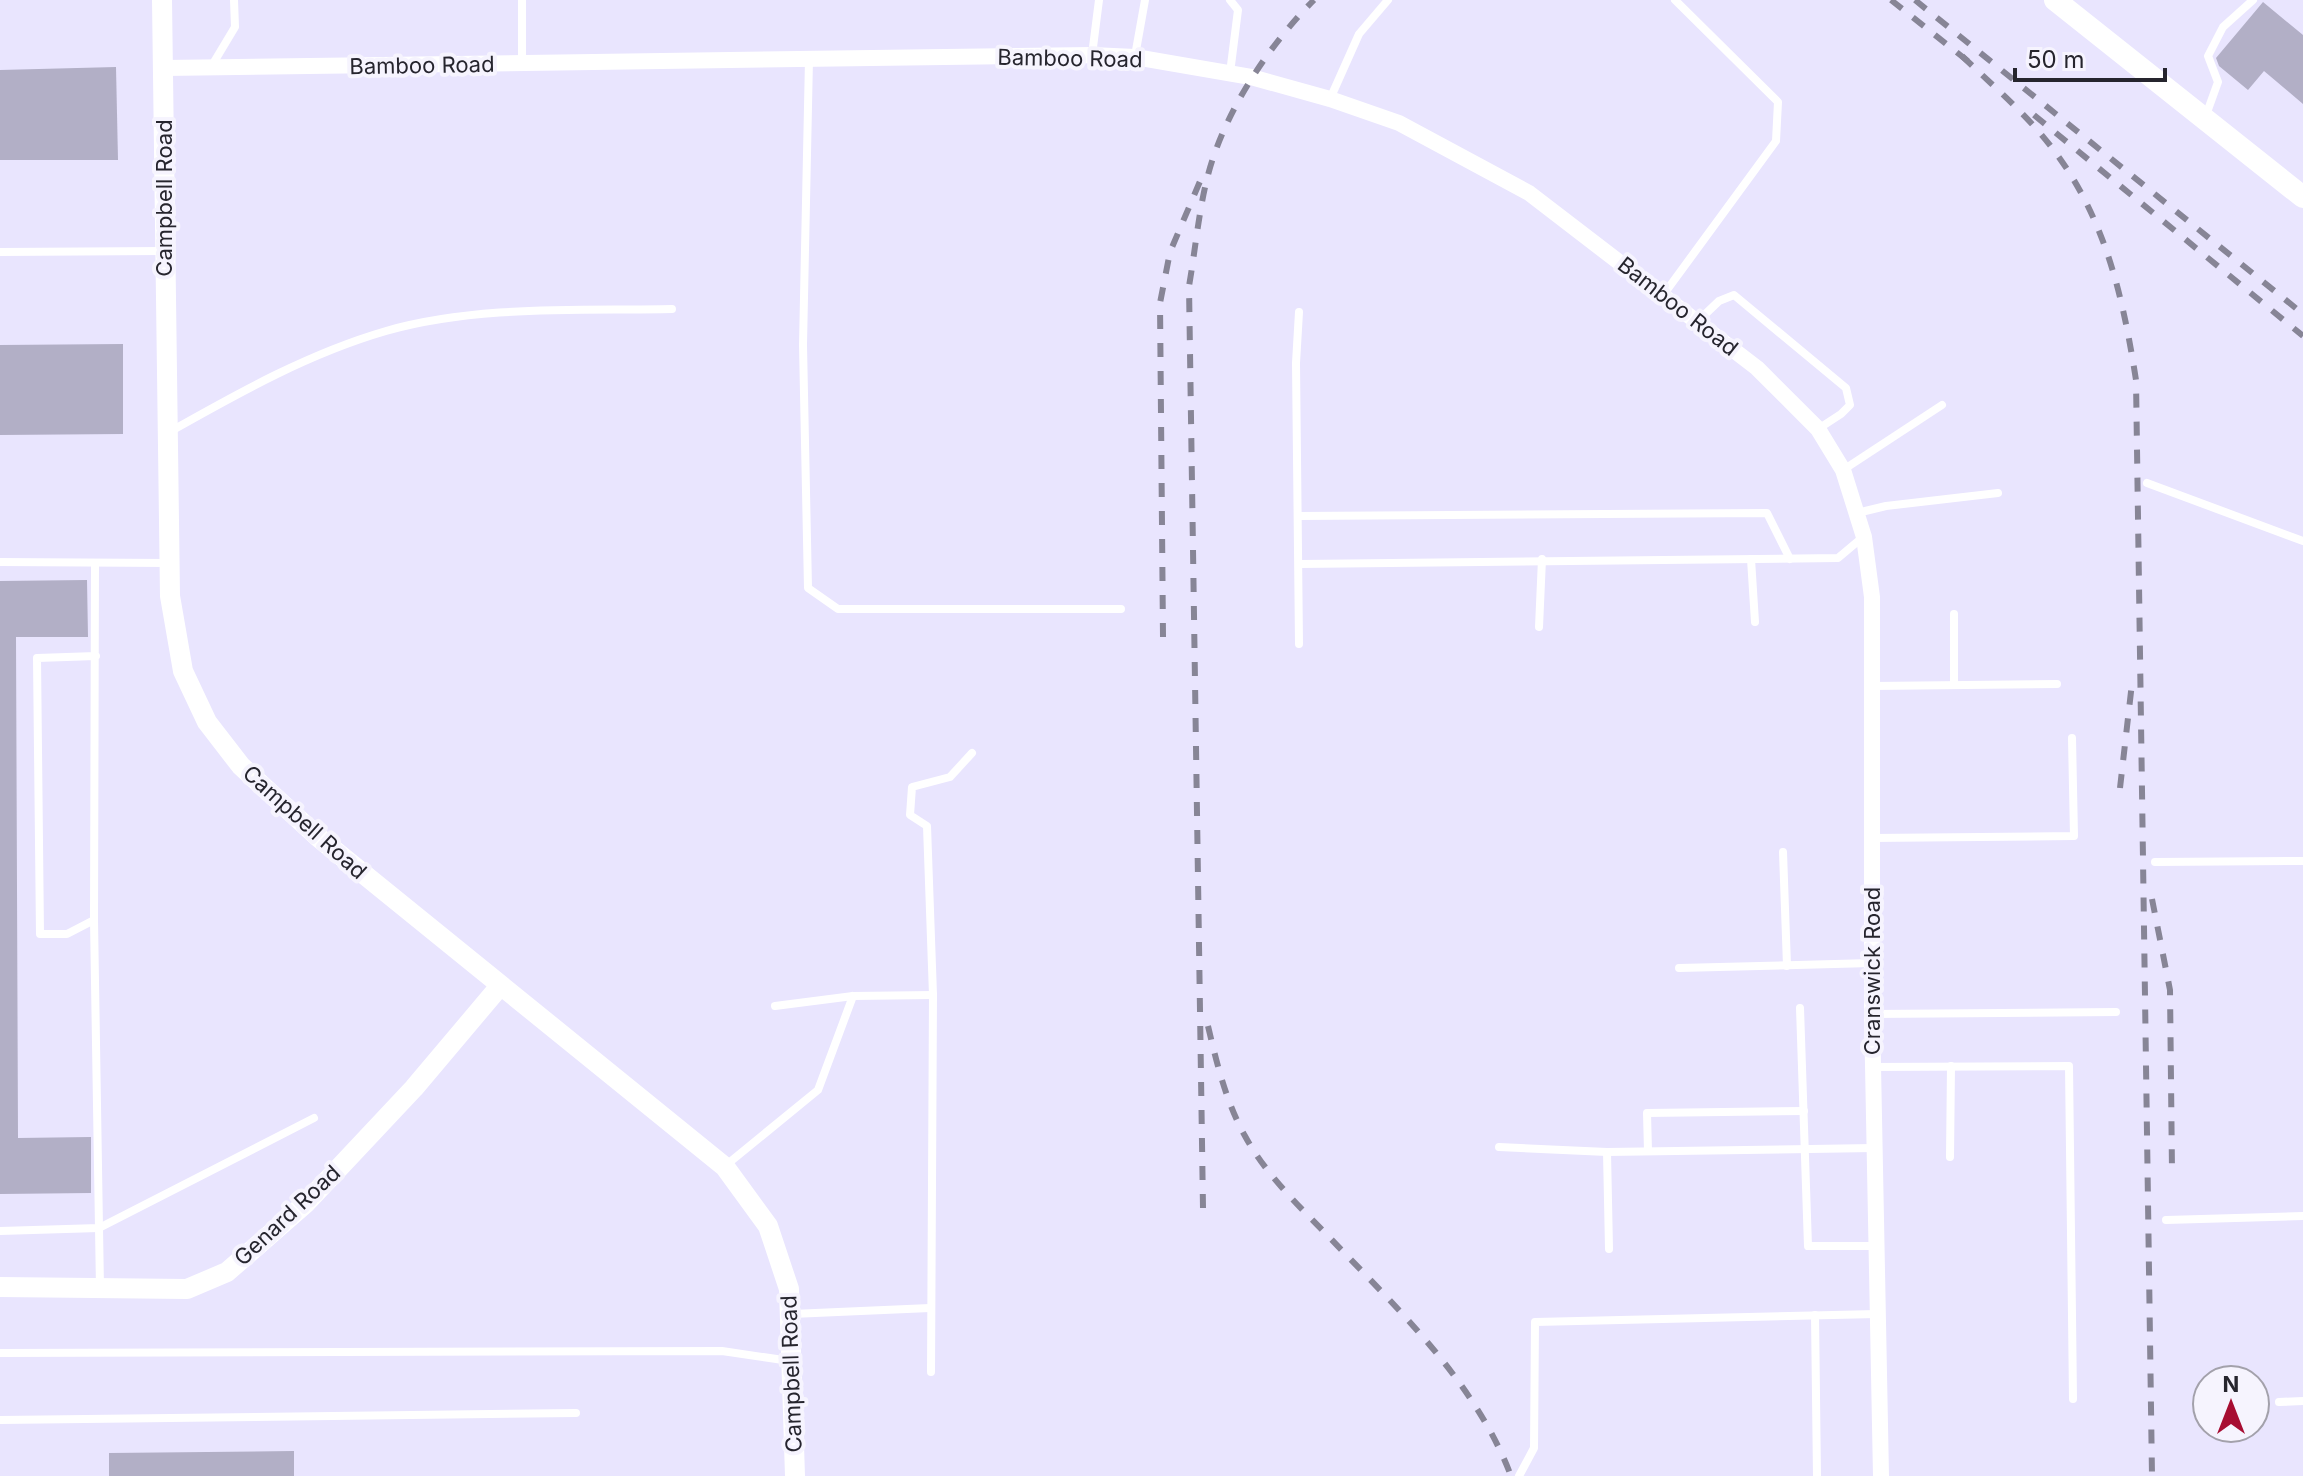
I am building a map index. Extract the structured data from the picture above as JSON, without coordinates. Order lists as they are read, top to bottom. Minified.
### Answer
{"streets":{"street":["Bamboo Road","Campbell Road","Cranswick Road","Genard Road"]},"crossings":[["Bamboo Road","Campbell Road"],["Bamboo Road","Cranswick Road"],["Campbell Road","Genard Road"]],"scale_bar":"50 m","north":"top"}
